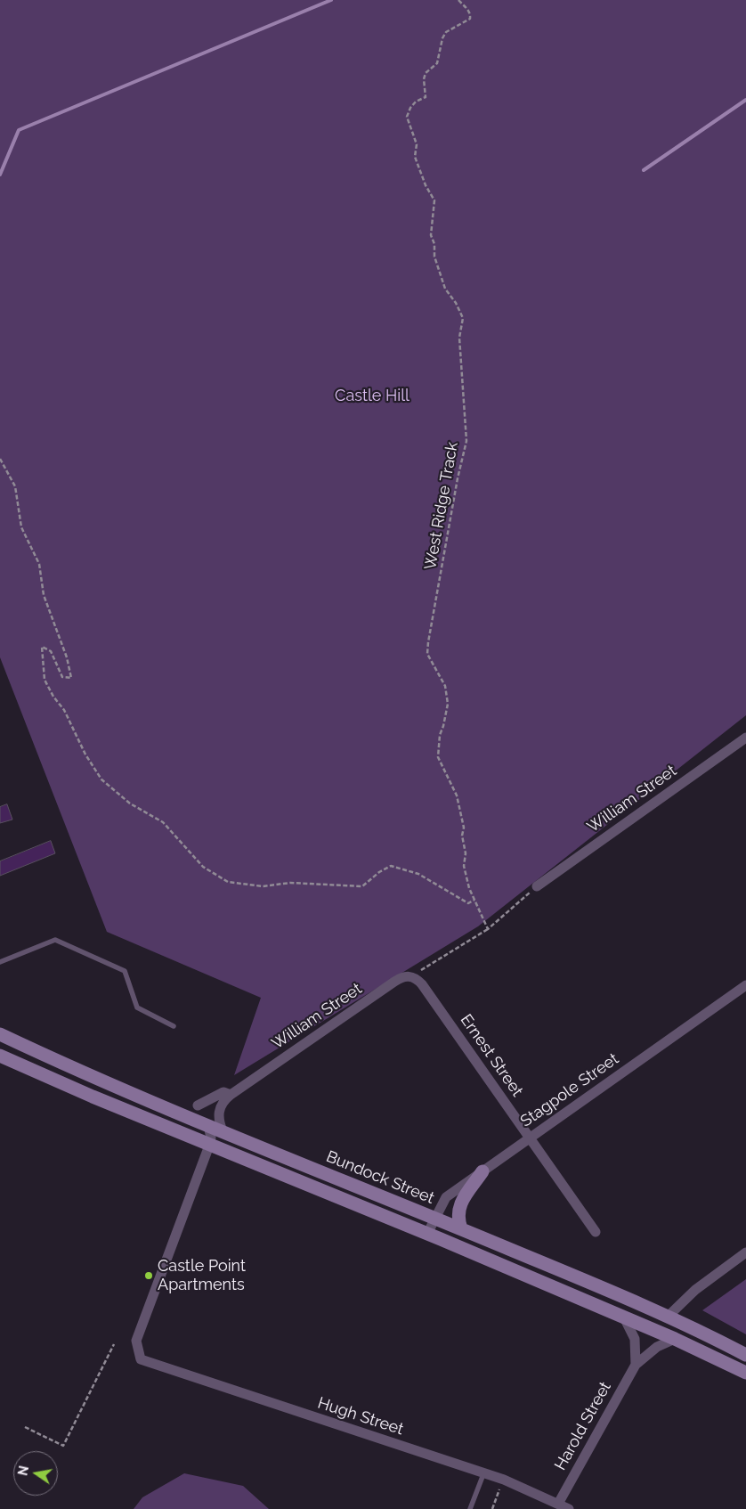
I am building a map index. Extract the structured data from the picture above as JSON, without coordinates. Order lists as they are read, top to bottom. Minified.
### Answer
{"streets":{"main road":["Bundock Street"],"street":["William Street","Ernest Street","Stagpole Street","Hugh Street","Harold Street"],"path":["West Ridge Track"]},"crossings":[["William Street","Ernest Street"],["William Street","Bundock Street"],["Ernest Street","Stagpole Street"],["Stagpole Street","Bundock Street"],["Hugh Street","Harold Street"]],"parks":["Castle Hill"],"places":["Castle Point Apartments"],"north":"left"}
